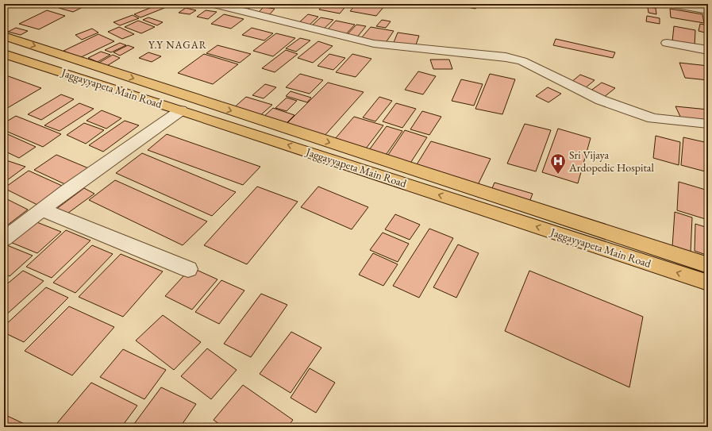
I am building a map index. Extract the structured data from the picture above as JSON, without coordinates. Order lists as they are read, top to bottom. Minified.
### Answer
{"streets":{"main road":["Jaggayyapeta Main Road"]},"districts":["Y.Y NAGAR"],"places":{"hospital":["Sri Vijaya Ardopedic Hospital"]}}
